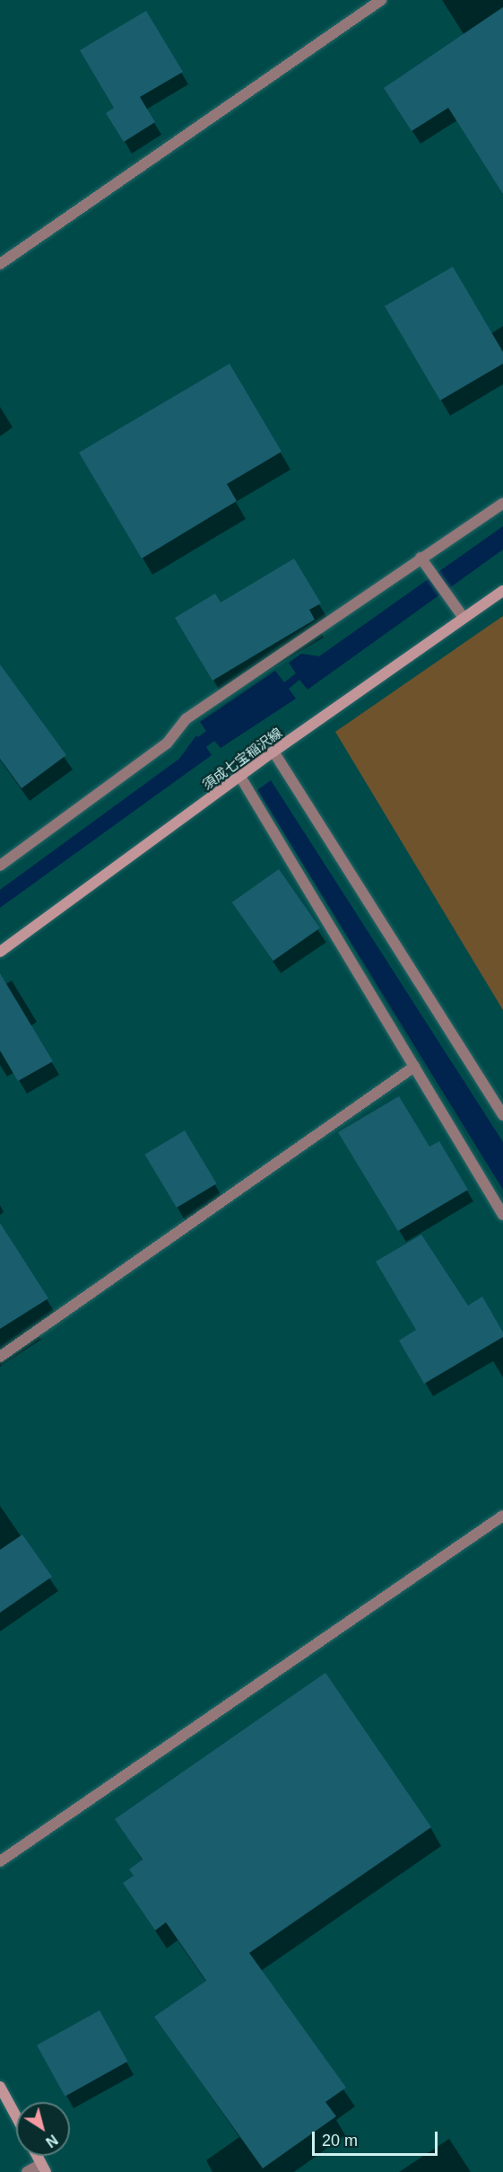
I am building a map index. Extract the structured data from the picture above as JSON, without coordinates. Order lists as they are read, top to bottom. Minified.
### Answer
{"streets":{"main road":["須成七宝稲沢線"]},"scale_bar":"20 m","north":"bottom right"}
